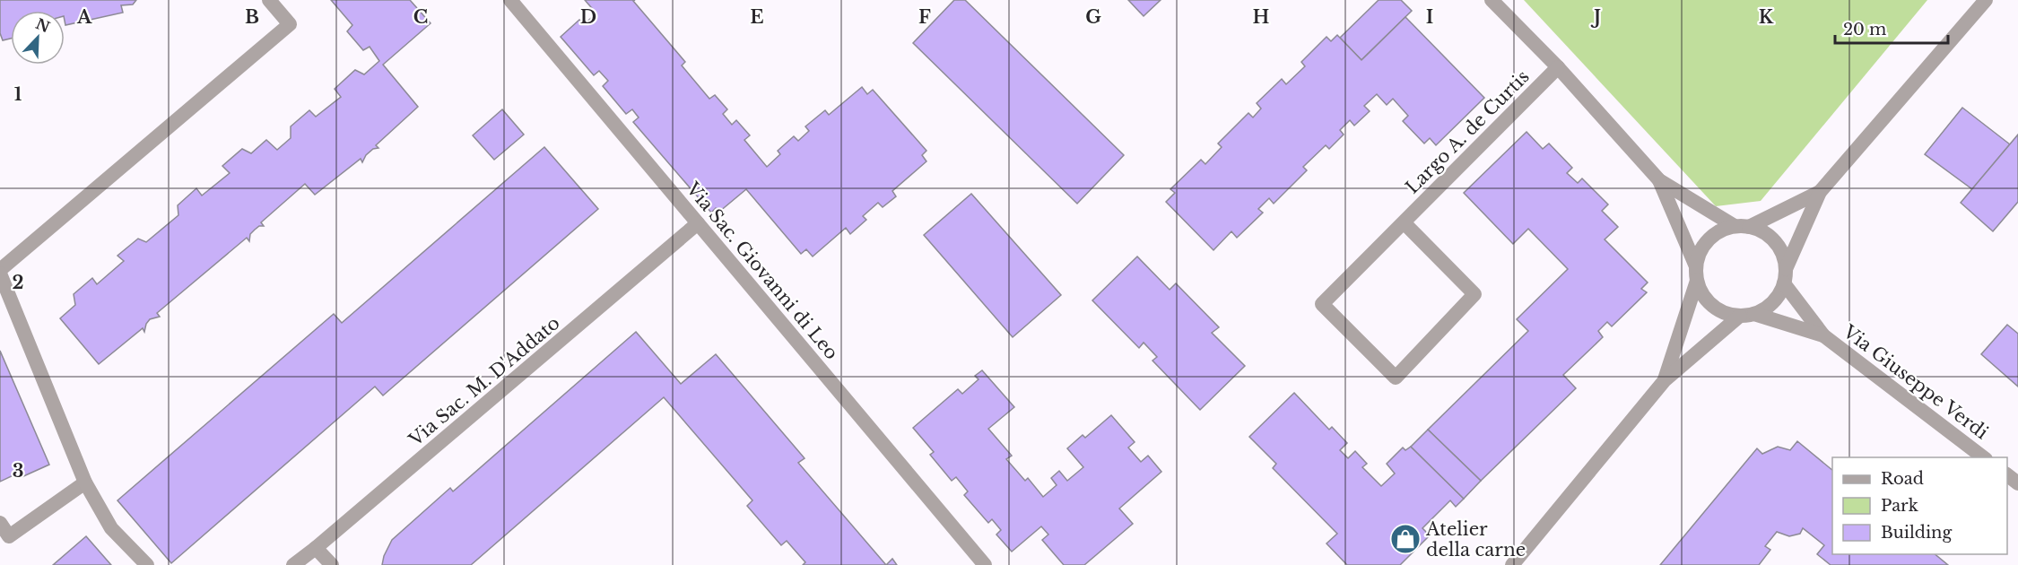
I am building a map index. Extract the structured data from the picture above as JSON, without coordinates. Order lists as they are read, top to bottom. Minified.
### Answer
{"streets":{"street":["Largo A. de Curtis","Via Sac. Giovanni di Leo","Via Sac. M. D'Addato","Via Giuseppe Verdi"]},"crossings":[["Via Sac. Giovanni di Leo","Via Sac. M. D'Addato"]],"places":{"shop":["Atelier della carne"]},"legend":["Road","Park","Building"],"scale_bar":"20 m","north":"top right","grid":{"columns":["A","B","C","D","E","F","G","H","I","J","K"],"rows":["1","2","3"]}}
